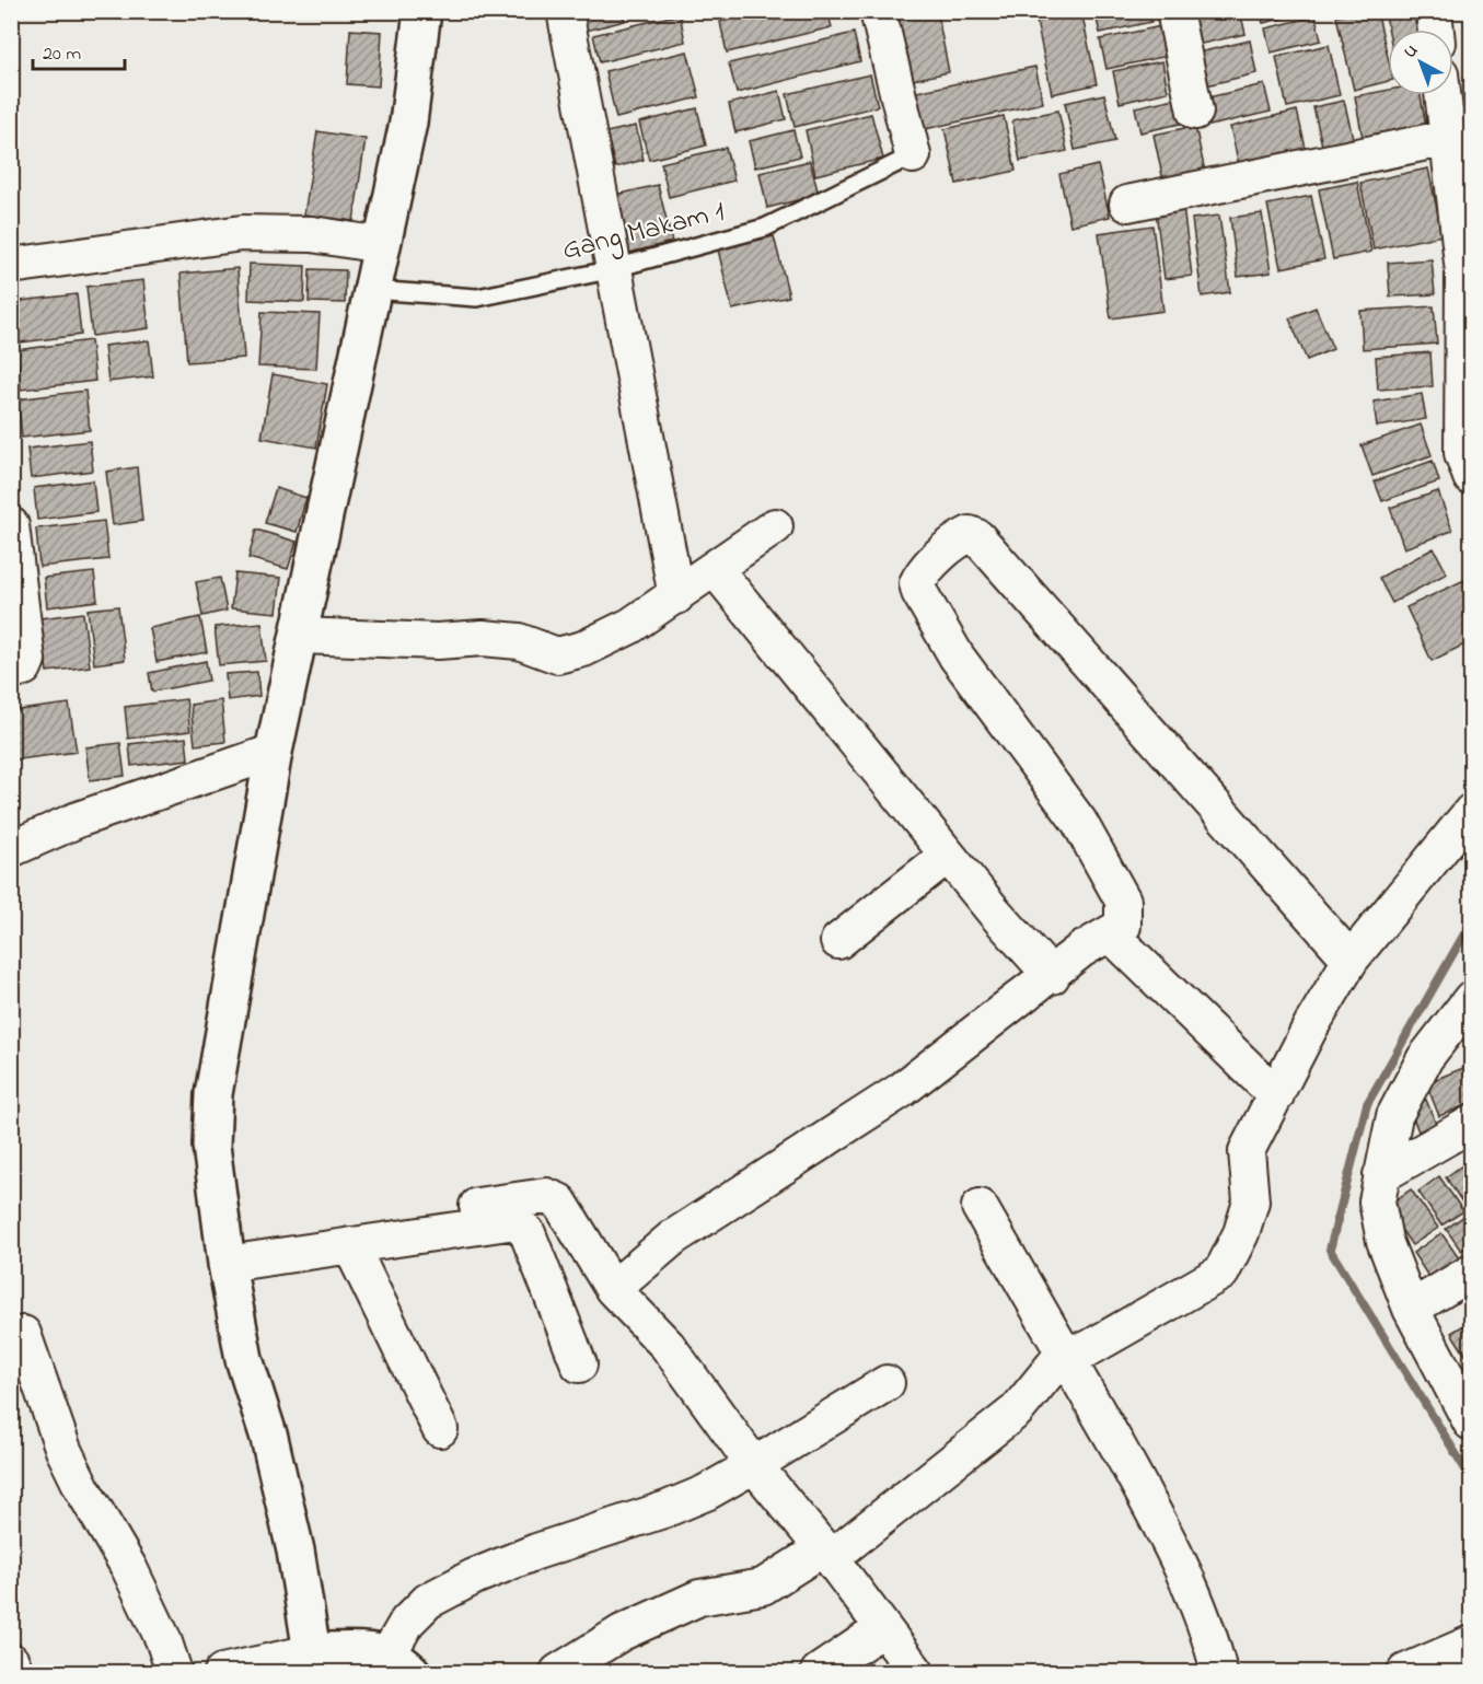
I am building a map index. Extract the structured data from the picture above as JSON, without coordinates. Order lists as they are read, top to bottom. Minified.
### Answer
{"streets":{"lane":["Gang Makam 1"]},"scale_bar":"20 m","north":"top left"}
